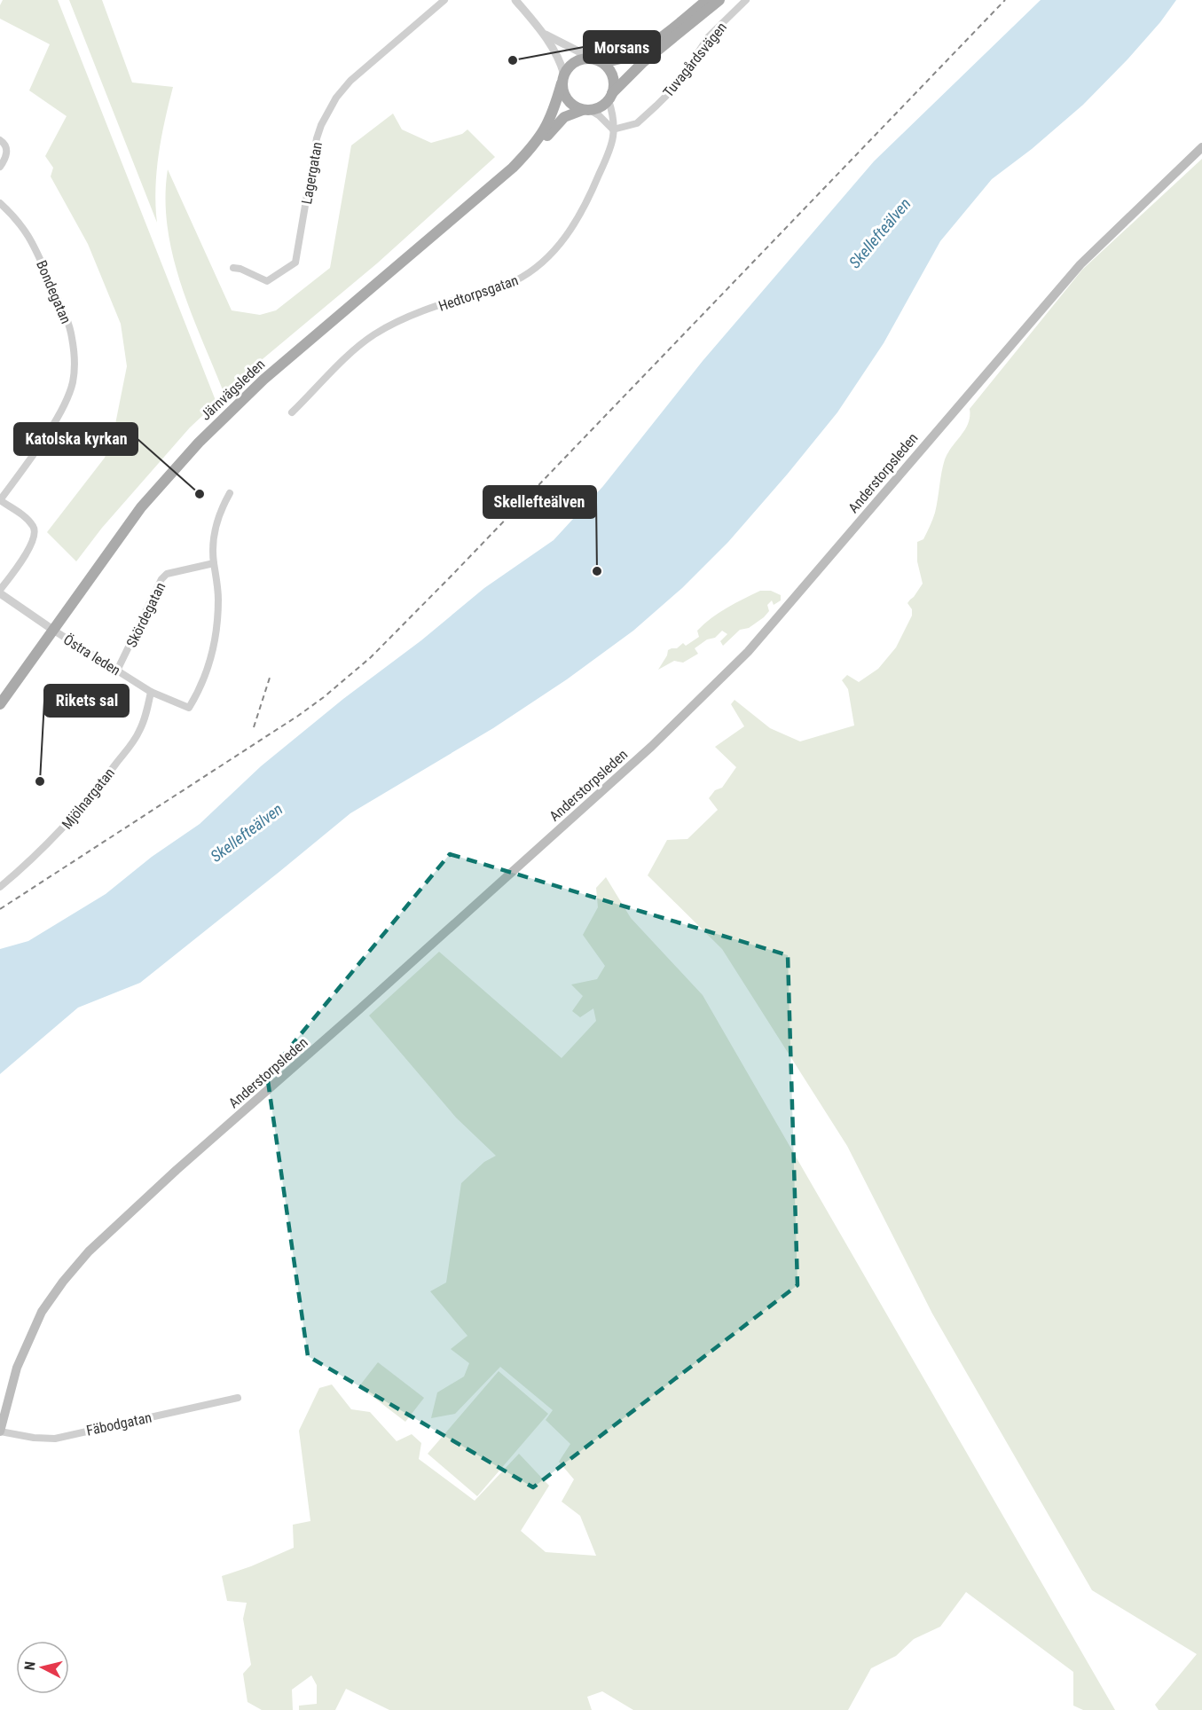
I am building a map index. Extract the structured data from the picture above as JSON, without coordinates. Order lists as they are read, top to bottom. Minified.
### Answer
{"streets":{"main road":["Järnvägsleden","Anderstorpsleden"],"street":["Tuvagårdsvägen","Lagergatan","Bondegatan","Hedtorpsgatan","Skördegatan","Östra leden","Mjölnargatan","Fäbodgatan"]},"crossings":[["Tuvagårdsvägen","Hedtorpsgatan"],["Järnvägsleden","Östra leden"],["Anderstorpsleden","Fäbodgatan"],["Skördegatan","Östra leden"],["Östra leden","Mjölnargatan"]],"water":["Skellefteälven"],"places":["Morsans","Katolska kyrkan","Skellefteälven","Rikets sal"],"north":"left"}
